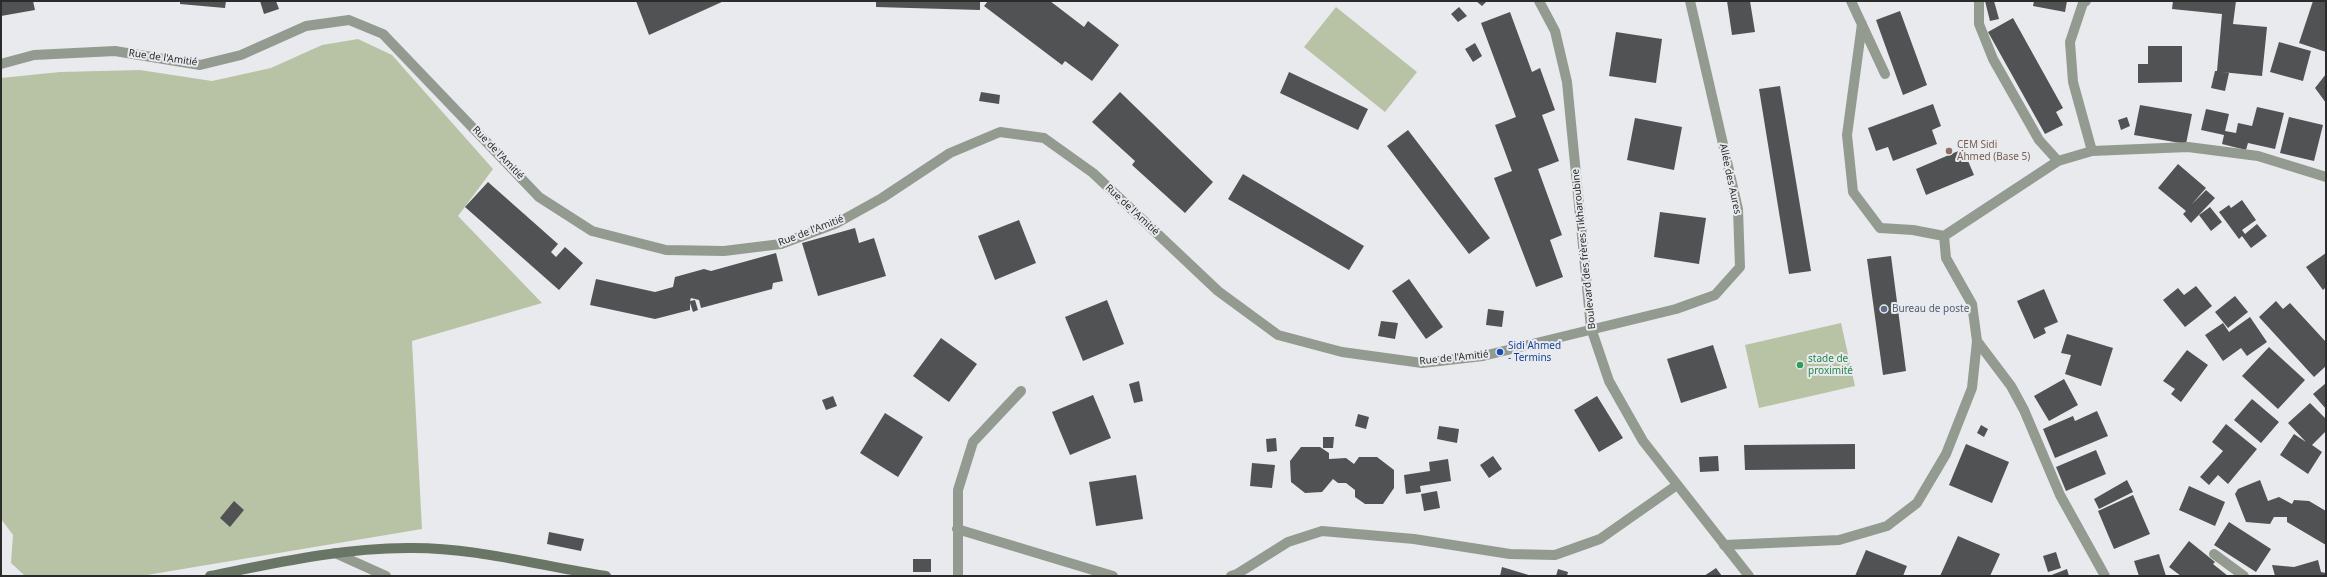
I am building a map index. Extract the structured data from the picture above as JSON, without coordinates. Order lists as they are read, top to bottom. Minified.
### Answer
{"streets":{"street":["Rue de l'Amitié","Allée des Aures","Boulevard des frères Tikharoubine"]},"crossings":[["Rue de l'Amitié","Allée des Aures"],["Rue de l'Amitié","Boulevard des frères Tikharoubine"],["Allée des Aures","Boulevard des frères Tikharoubine"]],"places":["CEM Sidi Ahmed (Base 5)","Bureau de poste","Sidi Ahmed - Termins","stade de proximité"]}
